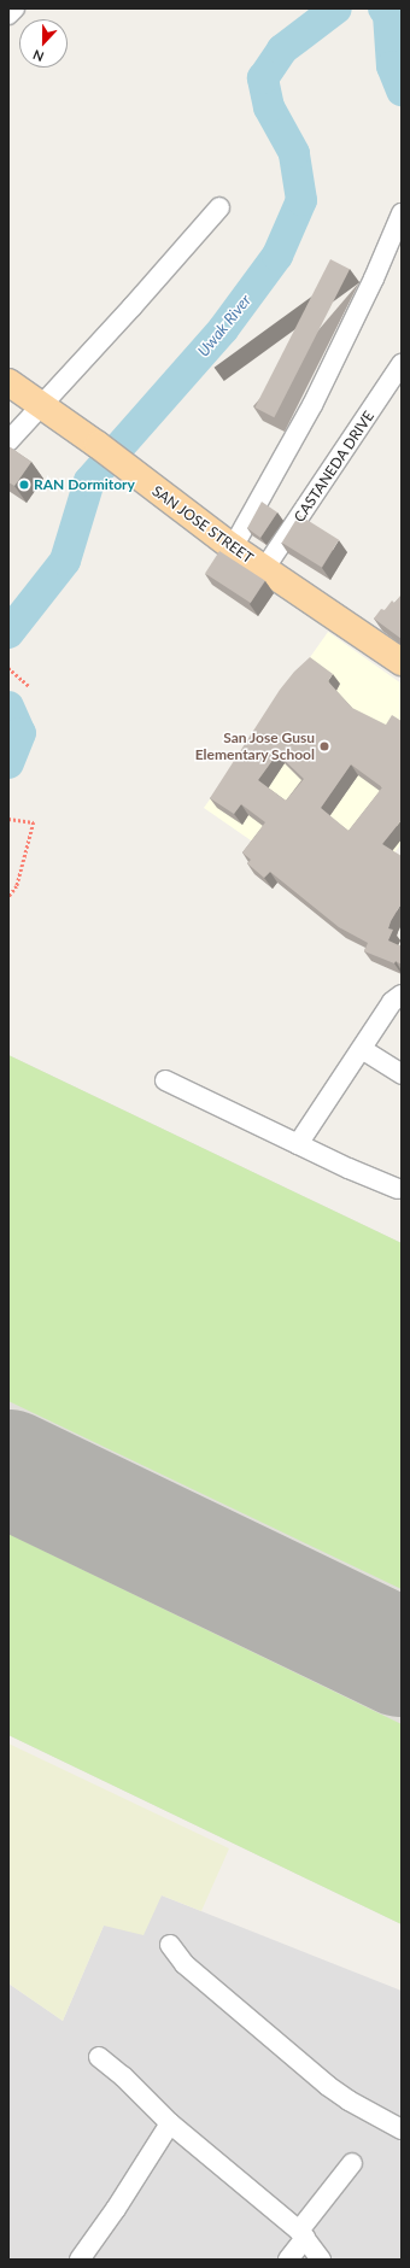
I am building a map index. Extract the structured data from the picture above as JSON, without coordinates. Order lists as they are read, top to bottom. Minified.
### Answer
{"streets":{"main road":["SAN JOSE STREET"],"street":["CASTANEDA DRIVE"]},"crossings":[["CASTANEDA DRIVE","SAN JOSE STREET"]],"water":["Uwak River"],"places":["RAN Dormitory","San Jose Gusu Elementary School"],"north":"bottom"}
